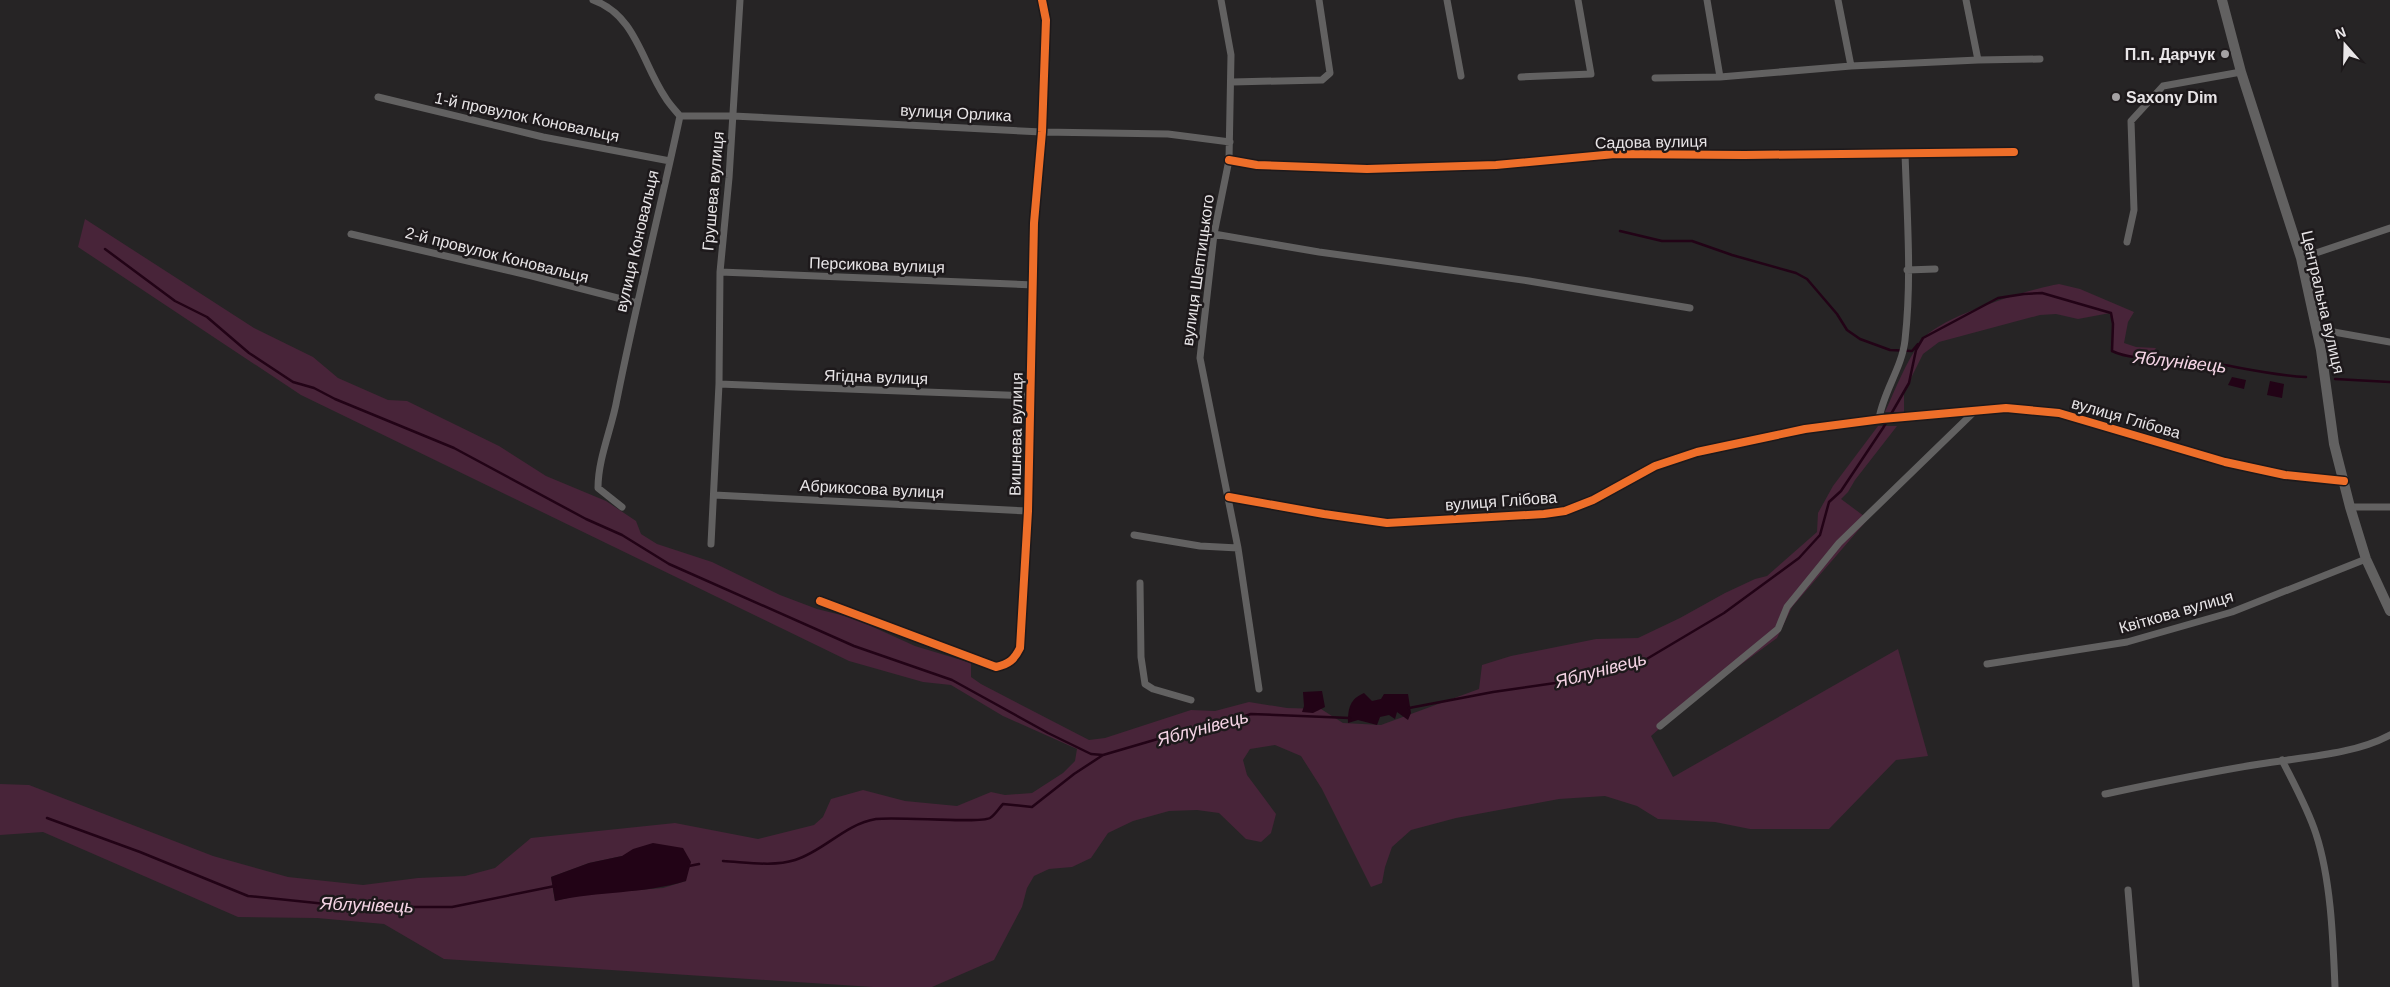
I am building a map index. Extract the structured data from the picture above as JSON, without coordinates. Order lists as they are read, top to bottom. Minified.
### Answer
{"streets":{"main road":["Центральна вулиця"],"street":["вулиця Орлика","1-й провулок Коновальця","Садова вулиця","Грушева вулиця","вулиця Коновальця","2-й провулок Коновальця","Персикова вулиця","вулиця Шептицького","Ягідна вулиця","вулиця Глібова","Вишнева вулиця","Абрикосова вулиця","Квіткова вулиця"]},"crossings":[["вулиця Орлика","Грушева вулиця"],["вулиця Орлика","вулиця Коновальця"],["вулиця Орлика","вулиця Шептицького"],["вулиця Орлика","Вишнева вулиця"],["1-й провулок Коновальця","вулиця Коновальця"],["Садова вулиця","вулиця Шептицького"],["Грушева вулиця","Персикова вулиця"],["Грушева вулиця","Ягідна вулиця"],["Грушева вулиця","Абрикосова вулиця"],["вулиця Коновальця","2-й провулок Коновальця"],["Персикова вулиця","Вишнева вулиця"],["вулиця Шептицького","вулиця Глібова"],["Центральна вулиця","вулиця Глібова"],["Центральна вулиця","Квіткова вулиця"],["Ягідна вулиця","Вишнева вулиця"],["Вишнева вулиця","Абрикосова вулиця"]],"water":["Яблунівець"],"places":["П.п. Дарчук","Saxony Dim"],"north":"top"}
